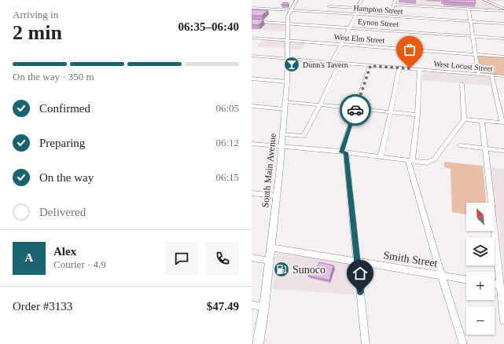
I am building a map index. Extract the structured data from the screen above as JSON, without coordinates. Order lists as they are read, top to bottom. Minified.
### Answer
{"streets":{"main road":["South Main Avenue"],"street":["Hampton Street","Eynon Street","West Elm Street","West Locust Street","Smith Street"]},"crossings":[["Hampton Street","South Main Avenue"],["Eynon Street","South Main Avenue"],["West Elm Street","South Main Avenue"],["West Locust Street","South Main Avenue"],["South Main Avenue","Smith Street"]],"places":{"bar":["Dunn's Tavern"],"fuel station":["Sunoco"]},"north":"top left","page":{"heading":["2 min","Arriving in","06:35–06:40"],"panel":["Alex","Courier · 4.9","Order #3133","$47.49"],"bar":"On the way · 350 m","list":[["Confirmed","06:05"],["Preparing","06:12"],["On the way","06:15"],"Delivered"],"map_buttons":["+","−"],"round":"A"}}
